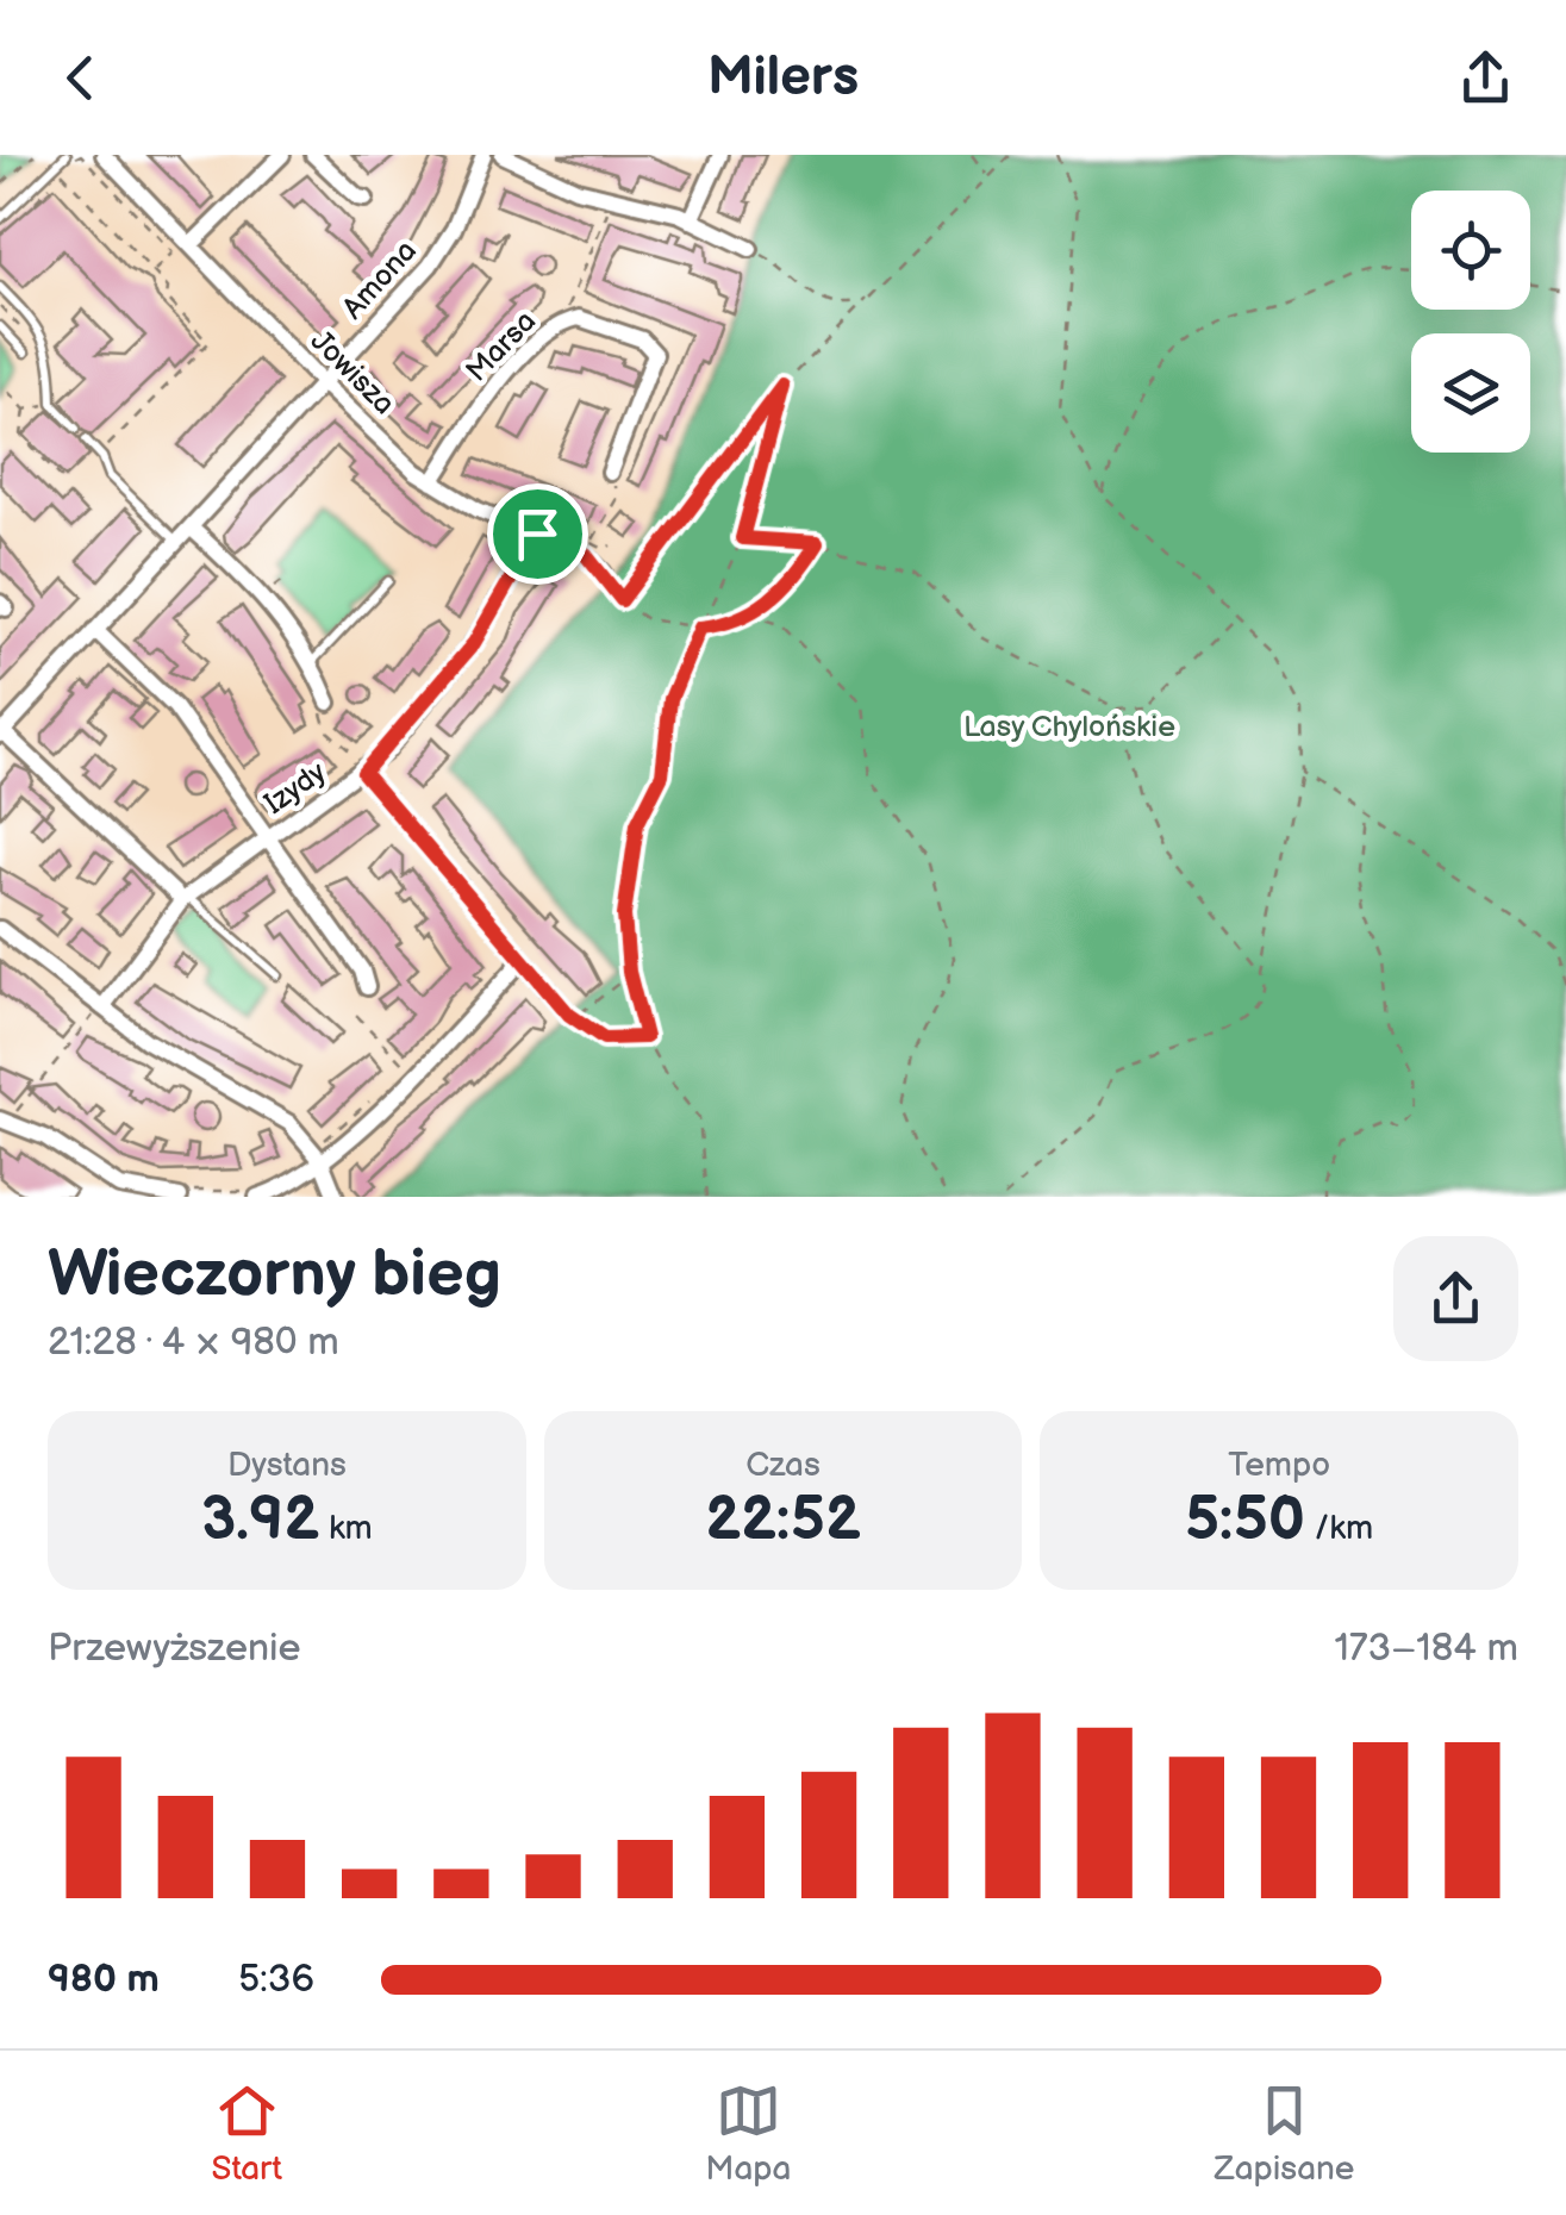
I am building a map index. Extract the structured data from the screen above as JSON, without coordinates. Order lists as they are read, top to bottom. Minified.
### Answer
{"streets":{"street":["Amona","Marsa","Jowisza","Izydy"]},"crossings":[["Amona","Jowisza"],["Marsa","Jowisza"],["Jowisza","Izydy"]],"parks":["Lasy Chylońskie"],"page":{"header":"Milers","heading":["Wieczorny bieg","21:28 · 4 × 980 m"],"stats":[["Dystans","3.92 km"],["Czas","22:52"],["Tempo","5:50 /km"]],"chart":["Przewyższenie","173–184 m"],"list":[{"name":"980 m","note":"5:36"}],"tabs":["Start","Mapa","Zapisane"]}}
